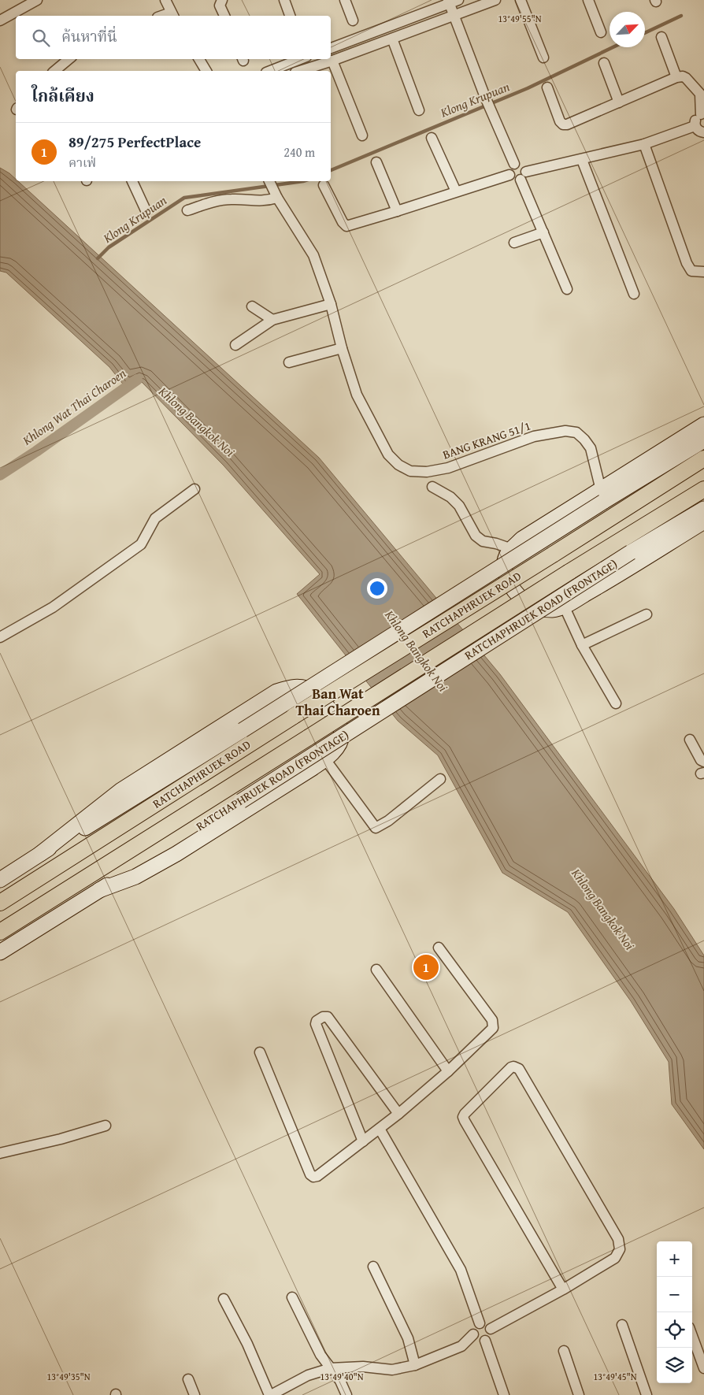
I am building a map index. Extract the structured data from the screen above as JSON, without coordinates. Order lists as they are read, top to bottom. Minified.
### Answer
{"streets":{"main road":["RATCHAPHRUEK ROAD","RATCHAPHRUEK ROAD (FRONTAGE)"],"street":["BANG KRANG 51/1"]},"districts":["Ban Wat Thai Charoen"],"water":["Klong Krupuan","Khlong Wat Thai Charoen","Khlong Bangkok Noi"],"north":"top right","page":{"search":"ค้นหาที่นี่","heading":"ใกล้เคียง","list":[{"mark":"1","name":"89/275 PerfectPlace","note":"คาเฟ่","value":"240 m"}],"pins":"1","map_buttons":["+","−"]},"coordinates":["13°49'55\"N","13°49'35\"N","13°49'40\"N","13°49'45\"N"]}
